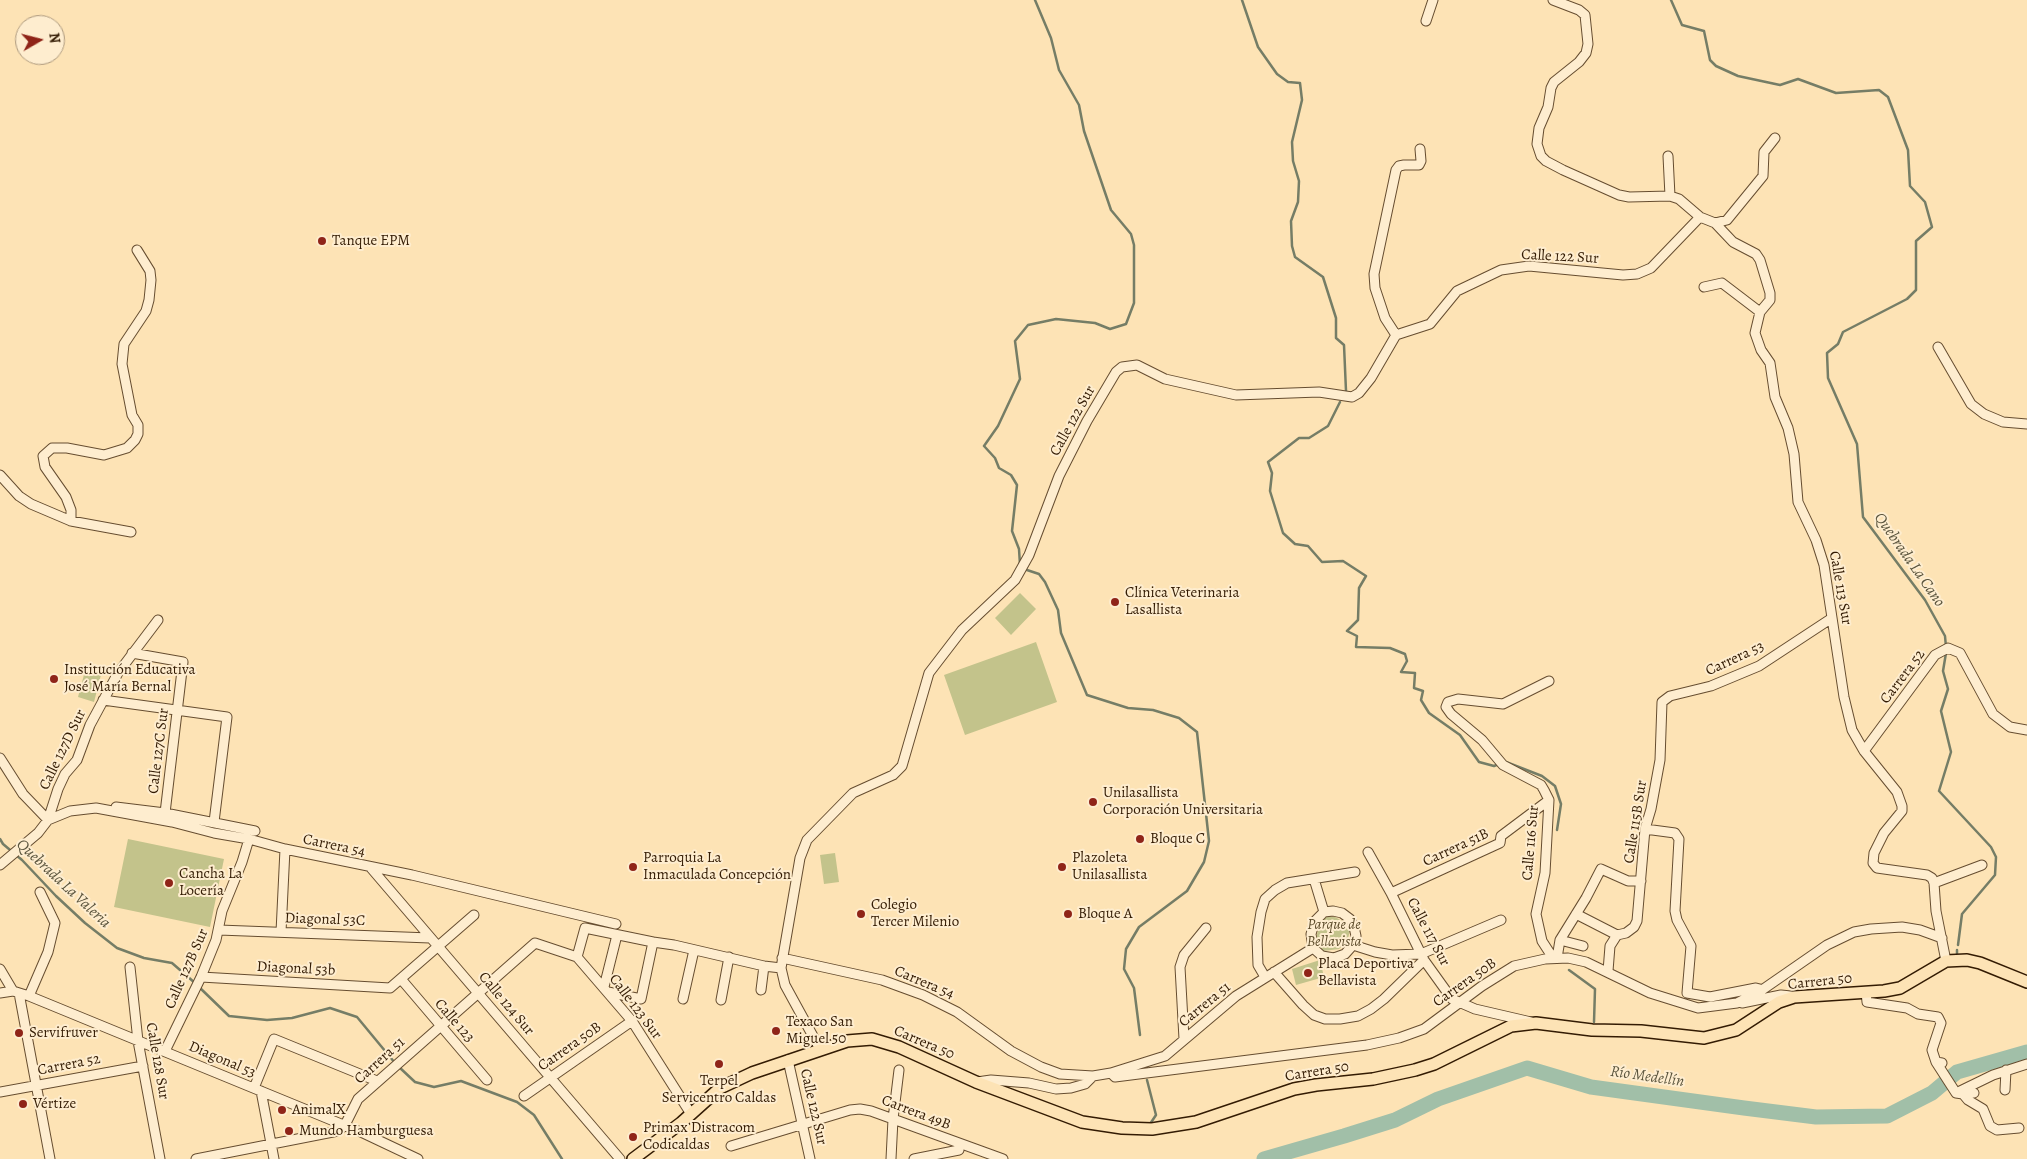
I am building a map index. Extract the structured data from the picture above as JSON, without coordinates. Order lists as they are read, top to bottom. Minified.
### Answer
{"streets":{"main road":["Carrera 50"],"street":["Calle 122 Sur","Calle 113 Sur","Carrera 53","Carrera 52","Calle 127D Sur","Calle 127C Sur","Calle 115B Sur","Calle 116 Sur","Carrera 54","Carrera 51B","Diagonal 53C","Calle 117 Sur","Calle 127B Sur","Diagonal 53b","Carrera 50B","Calle 124 Sur","Carrera 51","Calle 123 Sur","Calle 123","Diagonal 53","Calle 128 Sur","Carrera 49B"]},"crossings":[["Calle 122 Sur","Calle 113 Sur"],["Calle 122 Sur","Carrera 54"],["Calle 122 Sur","Carrera 50"],["Calle 122 Sur","Carrera 49B"],["Calle 113 Sur","Carrera 53"],["Calle 113 Sur","Carrera 52"],["Carrera 53","Calle 115B Sur"],["Carrera 52","Calle 128 Sur"],["Calle 127D Sur","Calle 127C Sur"],["Calle 127D Sur","Carrera 54"],["Calle 127C Sur","Carrera 54"],["Calle 116 Sur","Carrera 51B"],["Calle 116 Sur","Carrera 50B"],["Carrera 54","Calle 127B Sur"],["Carrera 54","Carrera 50B"],["Carrera 54","Calle 124 Sur"],["Carrera 54","Carrera 51"],["Carrera 54","Calle 123 Sur"],["Carrera 51B","Calle 117 Sur"],["Diagonal 53C","Calle 127B Sur"],["Diagonal 53C","Calle 124 Sur"],["Calle 117 Sur","Carrera 50"],["Calle 117 Sur","Carrera 50B"],["Calle 127B Sur","Diagonal 53b"],["Calle 127B Sur","Diagonal 53"],["Diagonal 53b","Calle 123"],["Carrera 50","Calle 123 Sur"],["Carrera 50B","Calle 124 Sur"],["Carrera 50B","Carrera 51"],["Carrera 50B","Calle 123 Sur"],["Calle 124 Sur","Carrera 51"],["Carrera 51","Calle 123 Sur"],["Carrera 51","Calle 123"],["Carrera 51","Diagonal 53"],["Diagonal 53","Calle 128 Sur"]],"water":["Quebrada La Cano","Quebrada La Valeria","Río Medellín"],"parks":["Parque de Bellavista"],"places":["Tanque EPM","Clínica Veterinaria Lasallista","Institución Educativa José María Bernal","Unilasallista Corporación Universitaria","Bloque C","Parroquia La Inmaculada Concepción","Plazoleta Unilasallista","Cancha La Locería","Colegio Tercer Milenio","Bloque A","Placa Deportiva Bellavista","Texaco San Miguel 50","Servifruver","Terpel Servicentro Caldas","Vértize","AnimalX","Mundo Hamburguesa","Primax Distracom Codicaldas"],"north":"right"}
